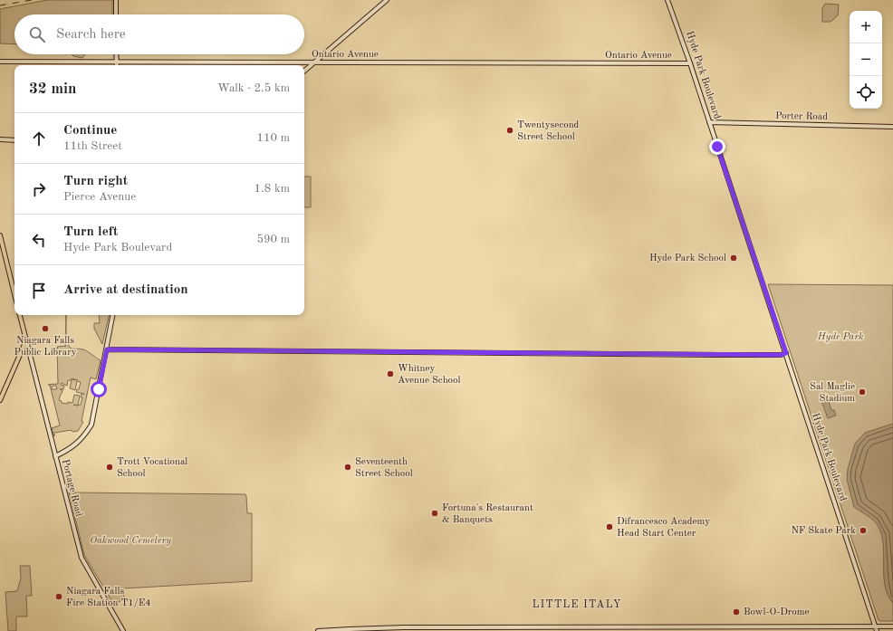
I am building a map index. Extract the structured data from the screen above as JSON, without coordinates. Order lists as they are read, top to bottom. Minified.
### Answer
{"streets":{"main road":["Ontario Avenue","Hyde Park Boulevard","Porter Road","Portage Road"]},"crossings":[["Ontario Avenue","Hyde Park Boulevard"],["Hyde Park Boulevard","Porter Road"]],"districts":["LITTLE ITALY"],"parks":["Hyde Park","Oakwood Cemetery"],"places":["Twentysecond Street School","Hyde Park School","Niagara Falls Public Library","Whitney Avenue School","Sal Maglie Stadium","Trott Vocational School","Seventeenth Street School","Fortuna's Restaurant & Banquets","Difrancesco Academy Head Start Center","NF Skate Park","Niagara Falls Fire Station T1/E4","Bowl-O-Drome"],"page":{"map_buttons":["+","−"],"search":"Search here","heading":["32 min","Walk · 2.5 km"],"list":[["Continue","11th Street","110 m"],["Turn right","Pierce Avenue","1.8 km"],["Turn left","Hyde Park Boulevard","590 m"],"Arrive at destination"]}}
